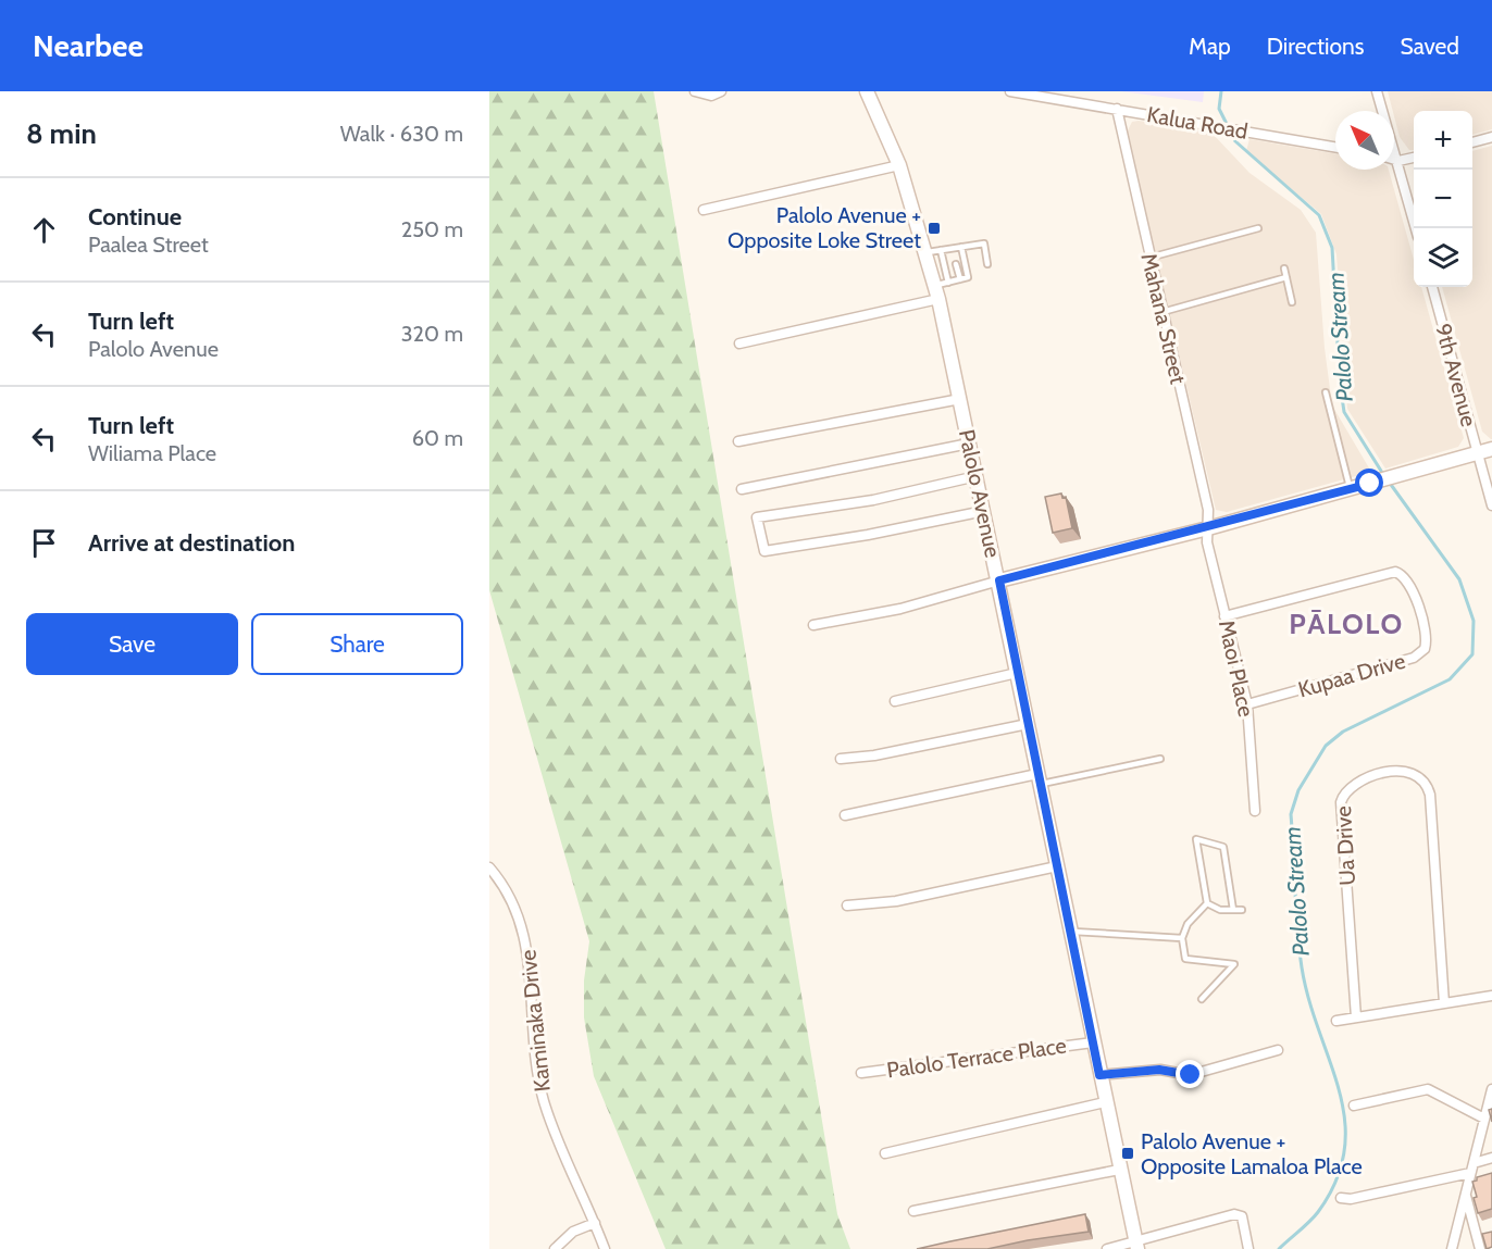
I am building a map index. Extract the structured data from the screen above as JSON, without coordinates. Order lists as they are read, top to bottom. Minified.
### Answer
{"streets":{"street":["Kalua Road","Mahana Street","9th Avenue","Palolo Avenue","Maoi Place","Kupaa Drive","Ua Drive","Kaminaka Drive","Palolo Terrace Place"]},"crossings":[["Kalua Road","Mahana Street"],["Mahana Street","Maoi Place"],["Palolo Avenue","Palolo Terrace Place"],["Maoi Place","Kupaa Drive"]],"districts":["PĀLOLO"],"water":["Palolo Stream"],"places":{"transit":["Palolo Avenue + Opposite Loke Street","Palolo Avenue + Opposite Lamaloa Place"]},"north":"top left","page":{"header":"Nearbee","nav":["Map","Directions","Saved"],"heading":["8 min","Walk · 630 m"],"map_buttons":["+","−"],"list":[["Continue","Paalea Street","250 m"],["Turn left","Palolo Avenue","320 m"],["Turn left","Wiliama Place","60 m"],"Arrive at destination"],"buttons":["Save","Share"]}}
